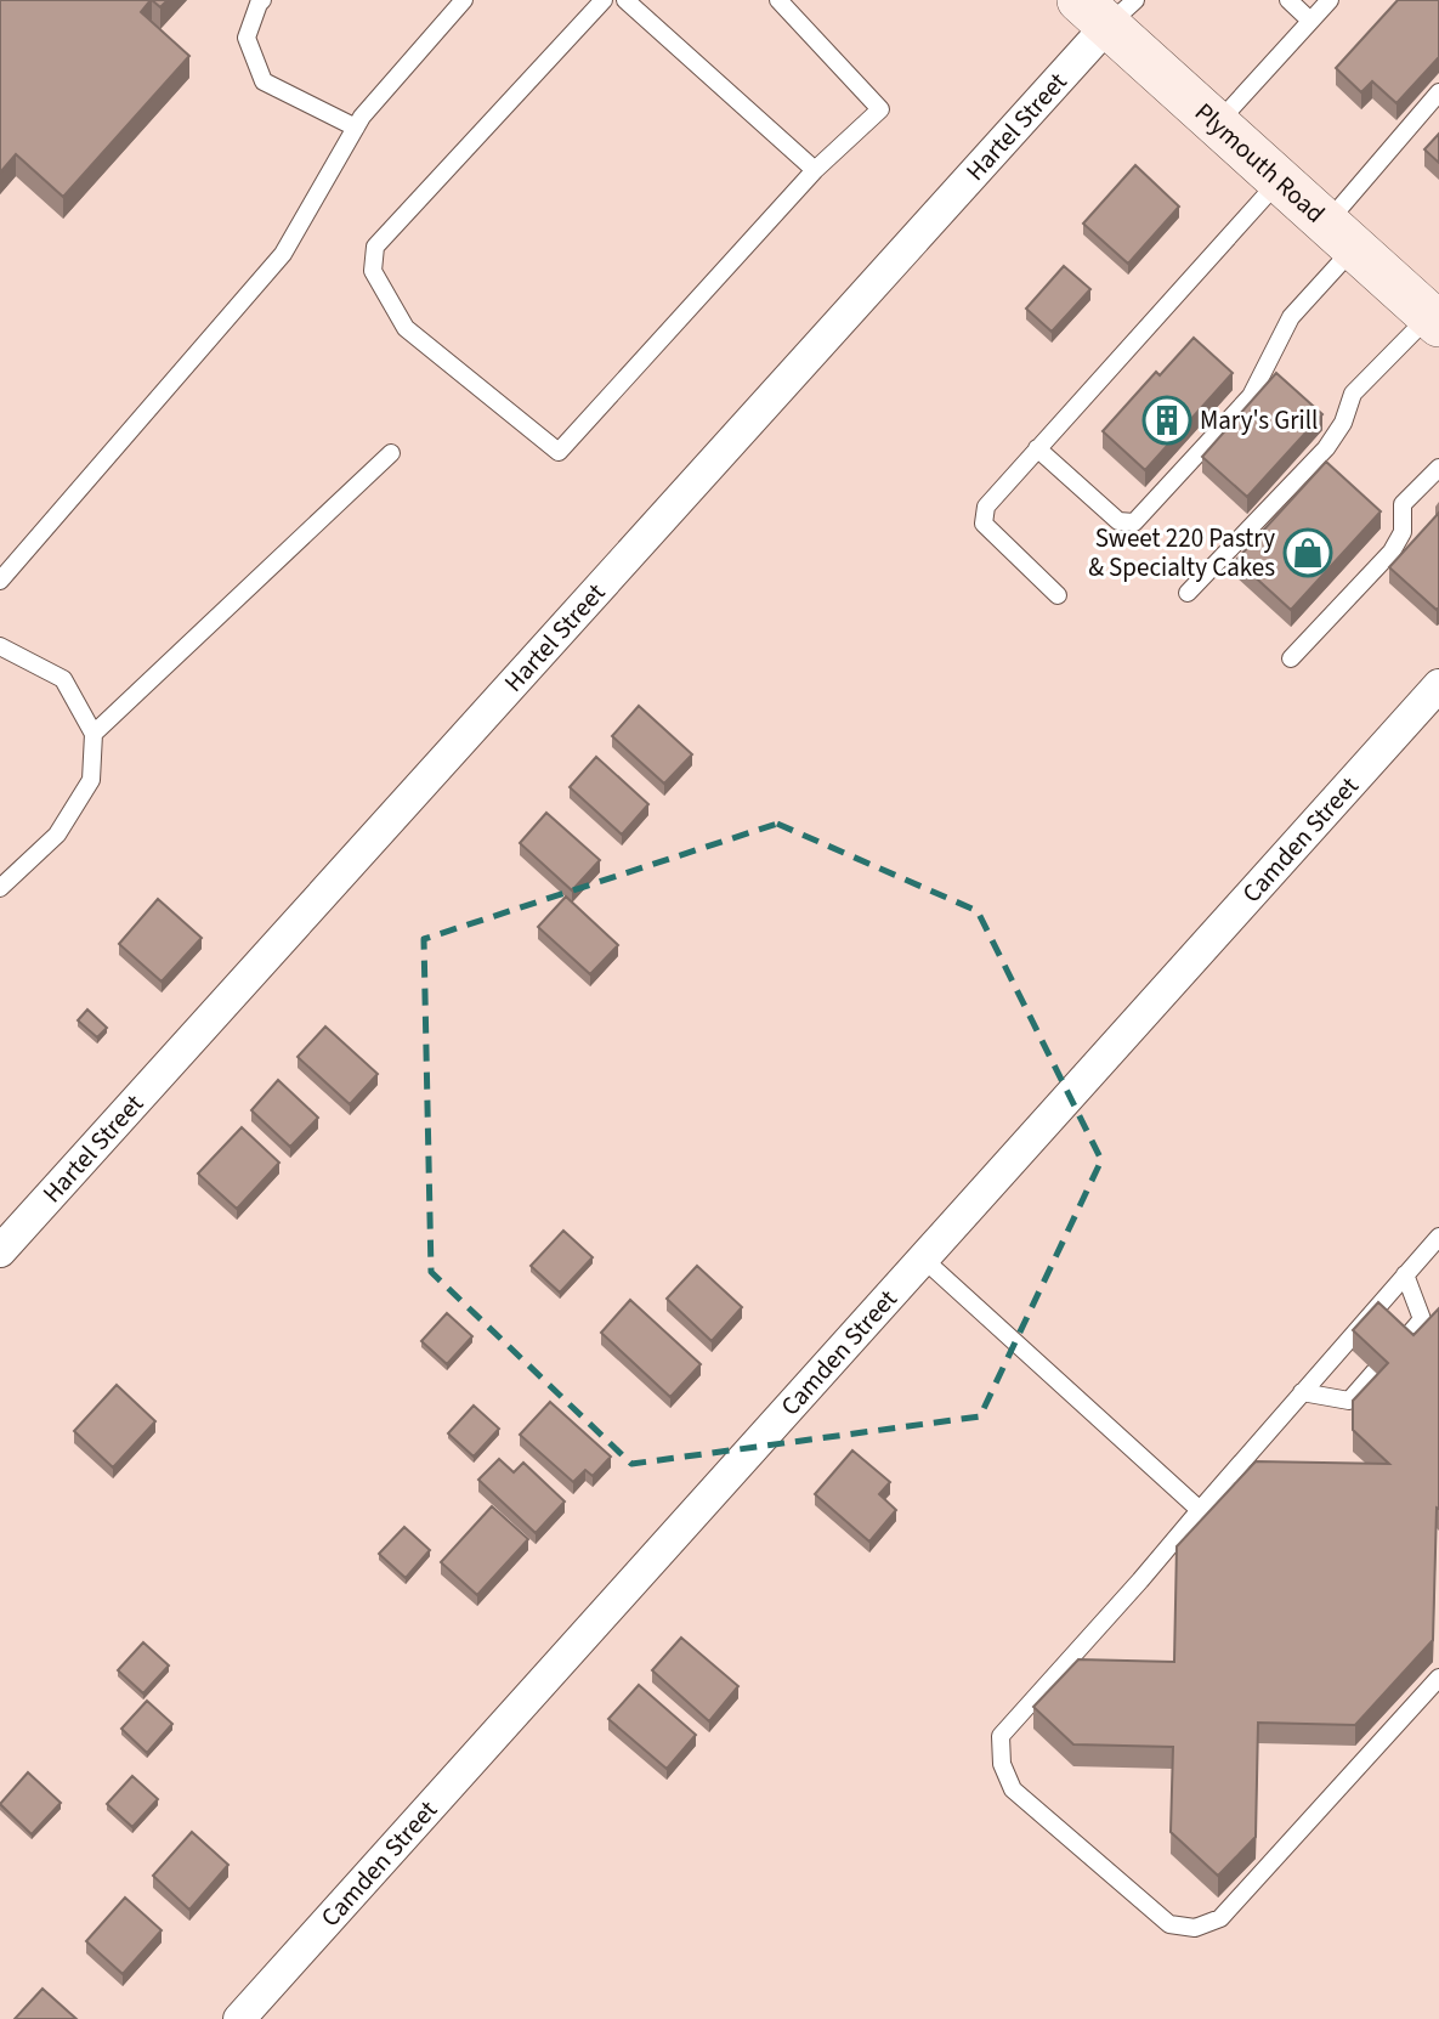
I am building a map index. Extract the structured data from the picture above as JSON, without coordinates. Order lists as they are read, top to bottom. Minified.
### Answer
{"streets":{"main road":["Plymouth Road"],"street":["Hartel Street","Camden Street"]},"crossings":[["Hartel Street","Plymouth Road"]],"places":{"building":["Mary's Grill"],"shop":["Sweet 220 Pastry & Specialty Cakes"]}}
